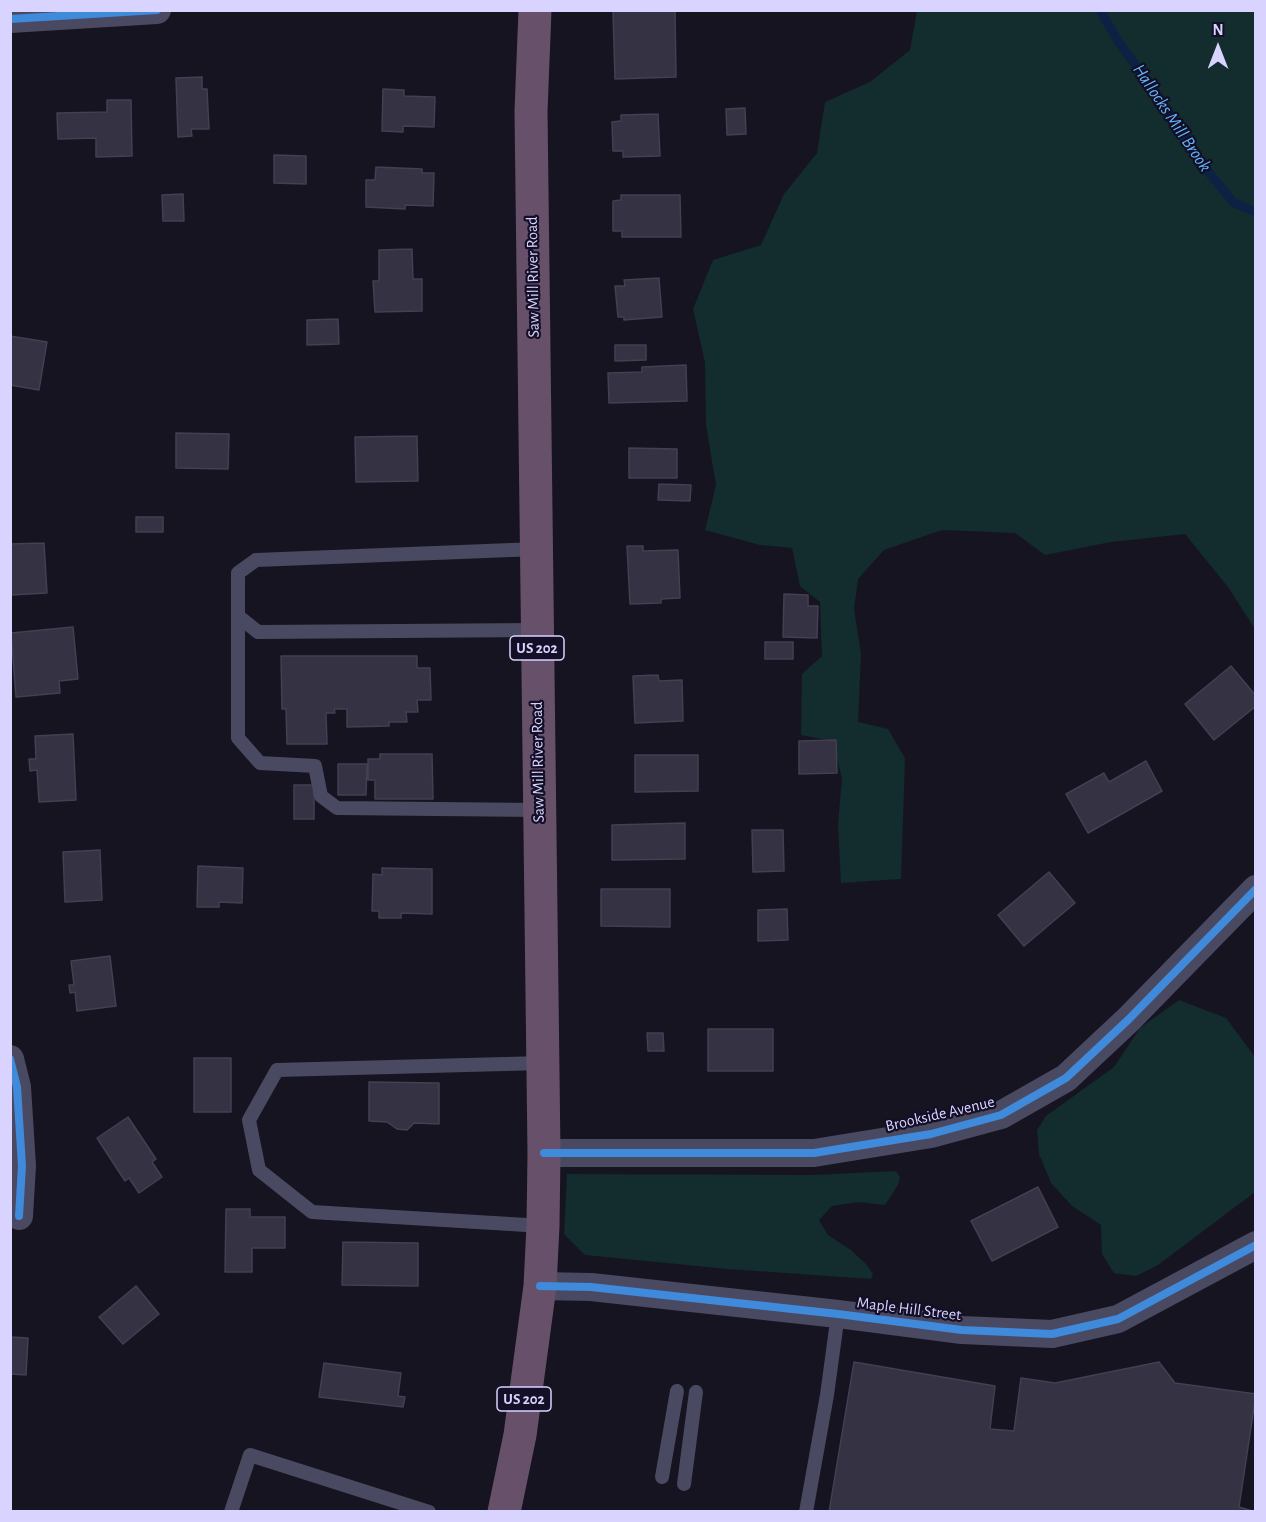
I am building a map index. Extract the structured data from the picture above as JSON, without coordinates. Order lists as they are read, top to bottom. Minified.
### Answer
{"streets":{"highway":["Saw Mill River Road","US 202"],"street":["Brookside Avenue","Maple Hill Street"]},"crossings":[["Saw Mill River Road","Brookside Avenue"],["Saw Mill River Road","Maple Hill Street"]],"water":["Hallocks Mill Brook"],"north":"top"}
